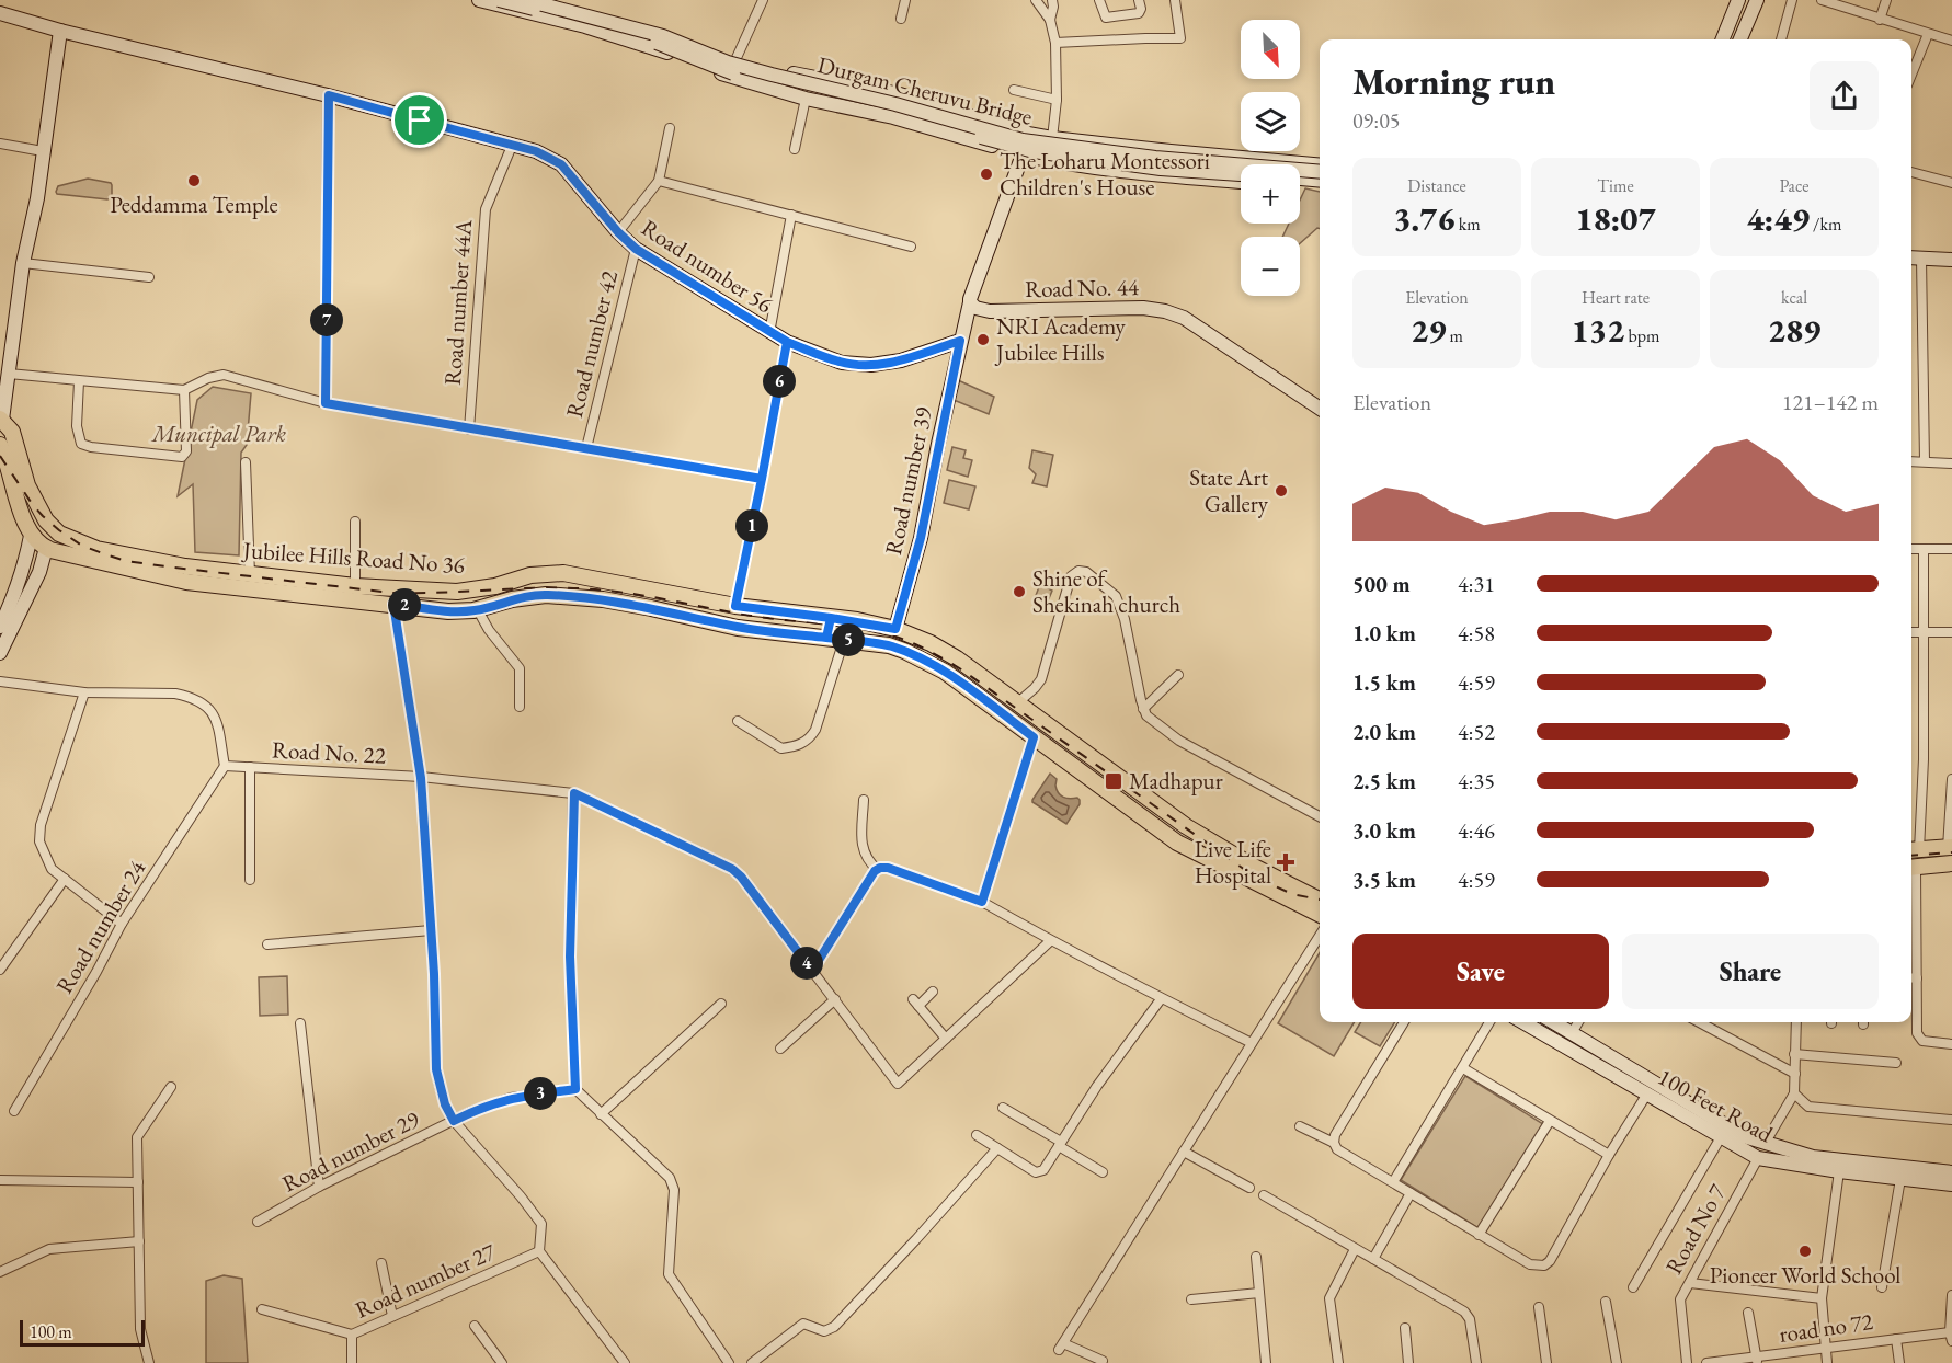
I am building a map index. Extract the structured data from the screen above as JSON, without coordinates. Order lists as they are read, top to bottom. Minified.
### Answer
{"streets":{"main road":["Durgam Cheruvu Bridge","Road number 56","Road No. 44","Road number 39","Jubilee Hills Road No 36","100 Feet Road"],"street":["Road number 44A","Road number 42","Road No. 22","Road number 24","Road number 29","Road No 7","Road number 27","road no 72"]},"crossings":[["Road number 56","Road number 44A"],["Road number 56","Road number 42"],["Road number 56","Road number 39"],["Road No. 44","Road number 39"],["Road number 39","Jubilee Hills Road No 36"],["Road No. 22","Road number 24"],["100 Feet Road","Road No 7"]],"parks":["Muncipal Park"],"places":{"other":["The Loharu Montessori Children's House","Peddamma Temple","NRI Academy Jubilee Hills","State Art Gallery","Shine of Shekinah church","Pioneer World School"],"transit":["Madhapur"],"health":["Live Life Hospital"]},"scale_bar":"100 m","north":"bottom right","page":{"map_buttons":["+","−"],"heading":["Morning run","09:05"],"stats":[["Distance","3.76 km"],["Time","18:07"],["Pace","4:49 /km"],["Elevation","29 m"],["Heart rate","132 bpm"],["kcal","289"]],"pins":["7","6","1","2","5","4","3"],"chart":["Elevation","121–142 m"],"list":[{"name":"500 m","note":"4:31"},{"name":"1.0 km","note":"4:58"},{"name":"1.5 km","note":"4:59"},{"name":"2.0 km","note":"4:52"},{"name":"2.5 km","note":"4:35"},{"name":"3.0 km","note":"4:46"},{"name":"3.5 km","note":"4:59"}],"buttons":["Save","Share"],"scale":"100 m"}}
